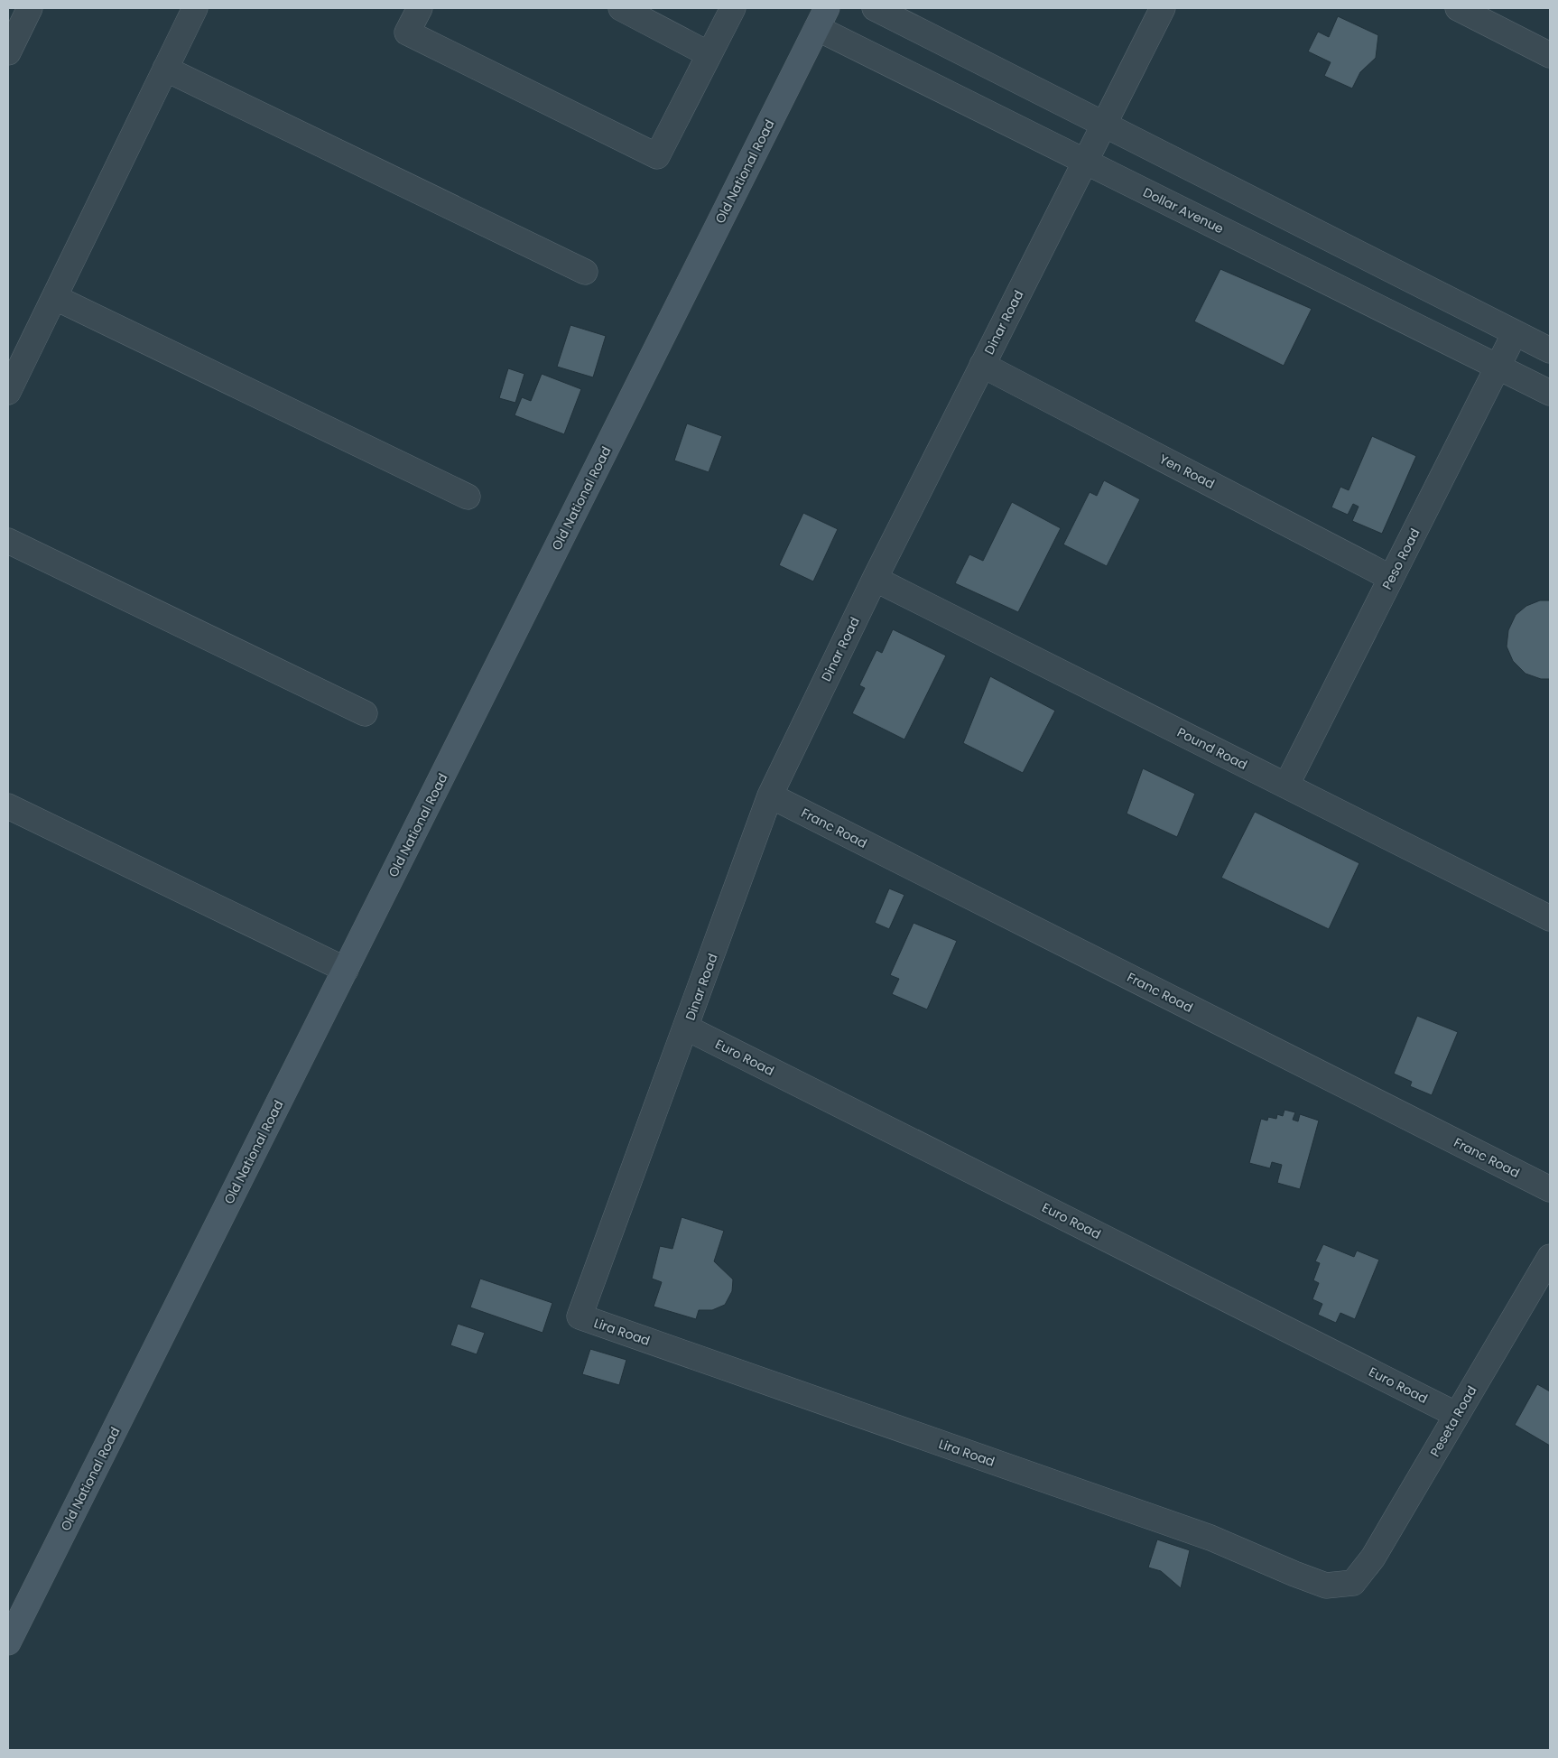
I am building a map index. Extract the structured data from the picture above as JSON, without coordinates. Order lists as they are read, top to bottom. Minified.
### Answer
{"streets":{"main road":["Old National Road"],"street":["Dollar Avenue","Dinar Road","Yen Road","Peso Road","Pound Road","Franc Road","Euro Road","Lira Road","Peseta Road"]},"crossings":[["Old National Road","Dollar Avenue"],["Dollar Avenue","Dinar Road"],["Dollar Avenue","Peso Road"],["Dinar Road","Yen Road"],["Dinar Road","Pound Road"],["Dinar Road","Franc Road"],["Dinar Road","Euro Road"],["Dinar Road","Lira Road"],["Yen Road","Peso Road"],["Peso Road","Pound Road"],["Euro Road","Peseta Road"],["Lira Road","Peseta Road"]]}
